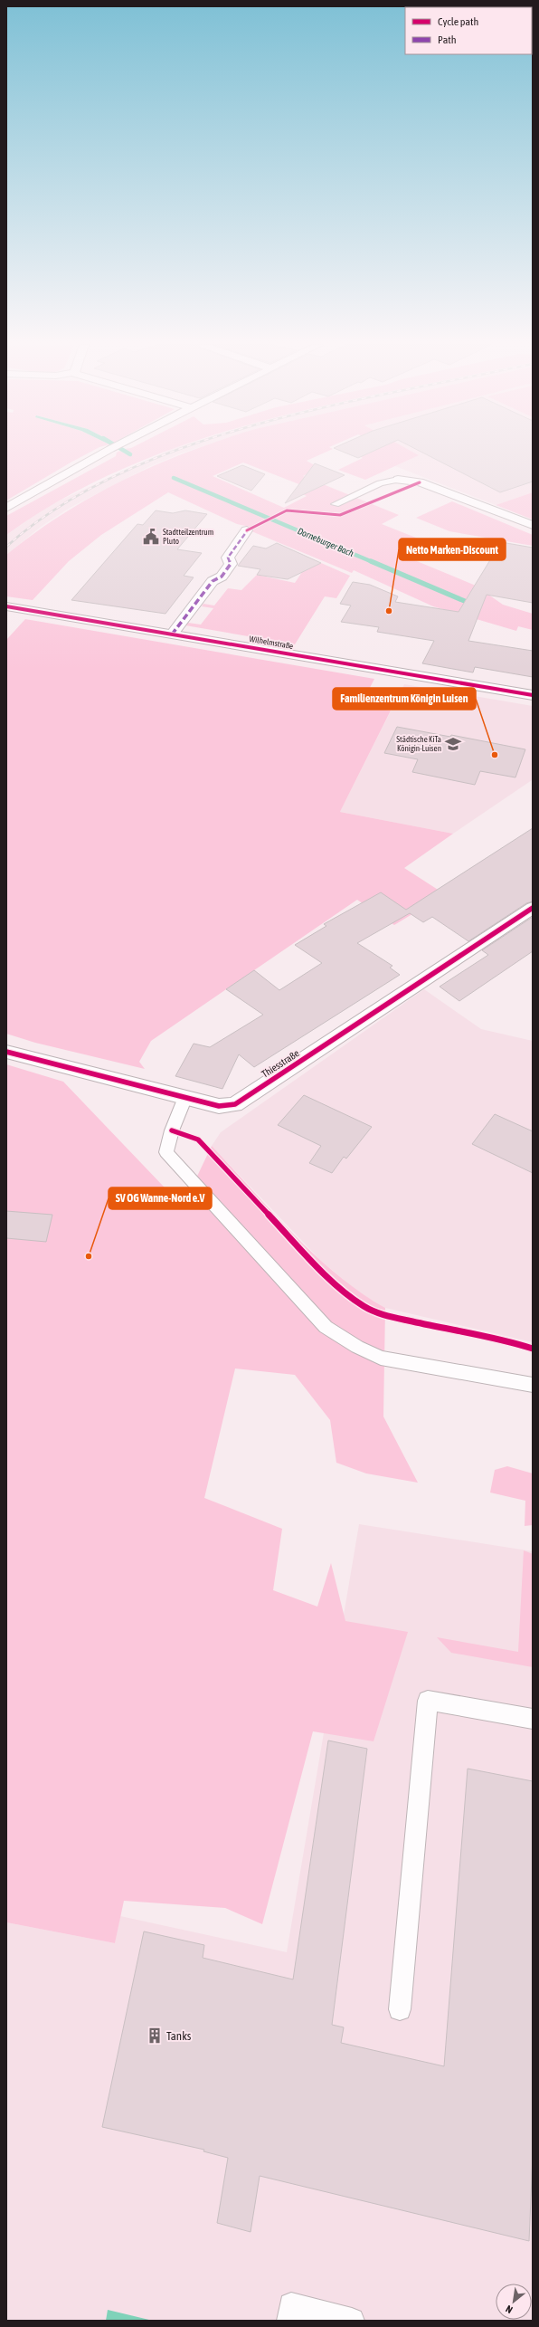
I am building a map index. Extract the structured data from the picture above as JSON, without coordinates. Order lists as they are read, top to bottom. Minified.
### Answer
{"streets":{"street":["Wilhelmstraße","Thiesstraße"]},"water":["Dorneburger Bach"],"places":{"public building":["Stadtteilzentrum Pluto"],"other":["Netto Marken-Discount","Familienzentrum Königin Luisen","SV OG Wanne-Nord e.V"],"school or university":["Städtische KiTa Königin-Luisen"],"building":["Tanks"]},"legend":["Cycle path","Path"],"north":"bottom left"}
